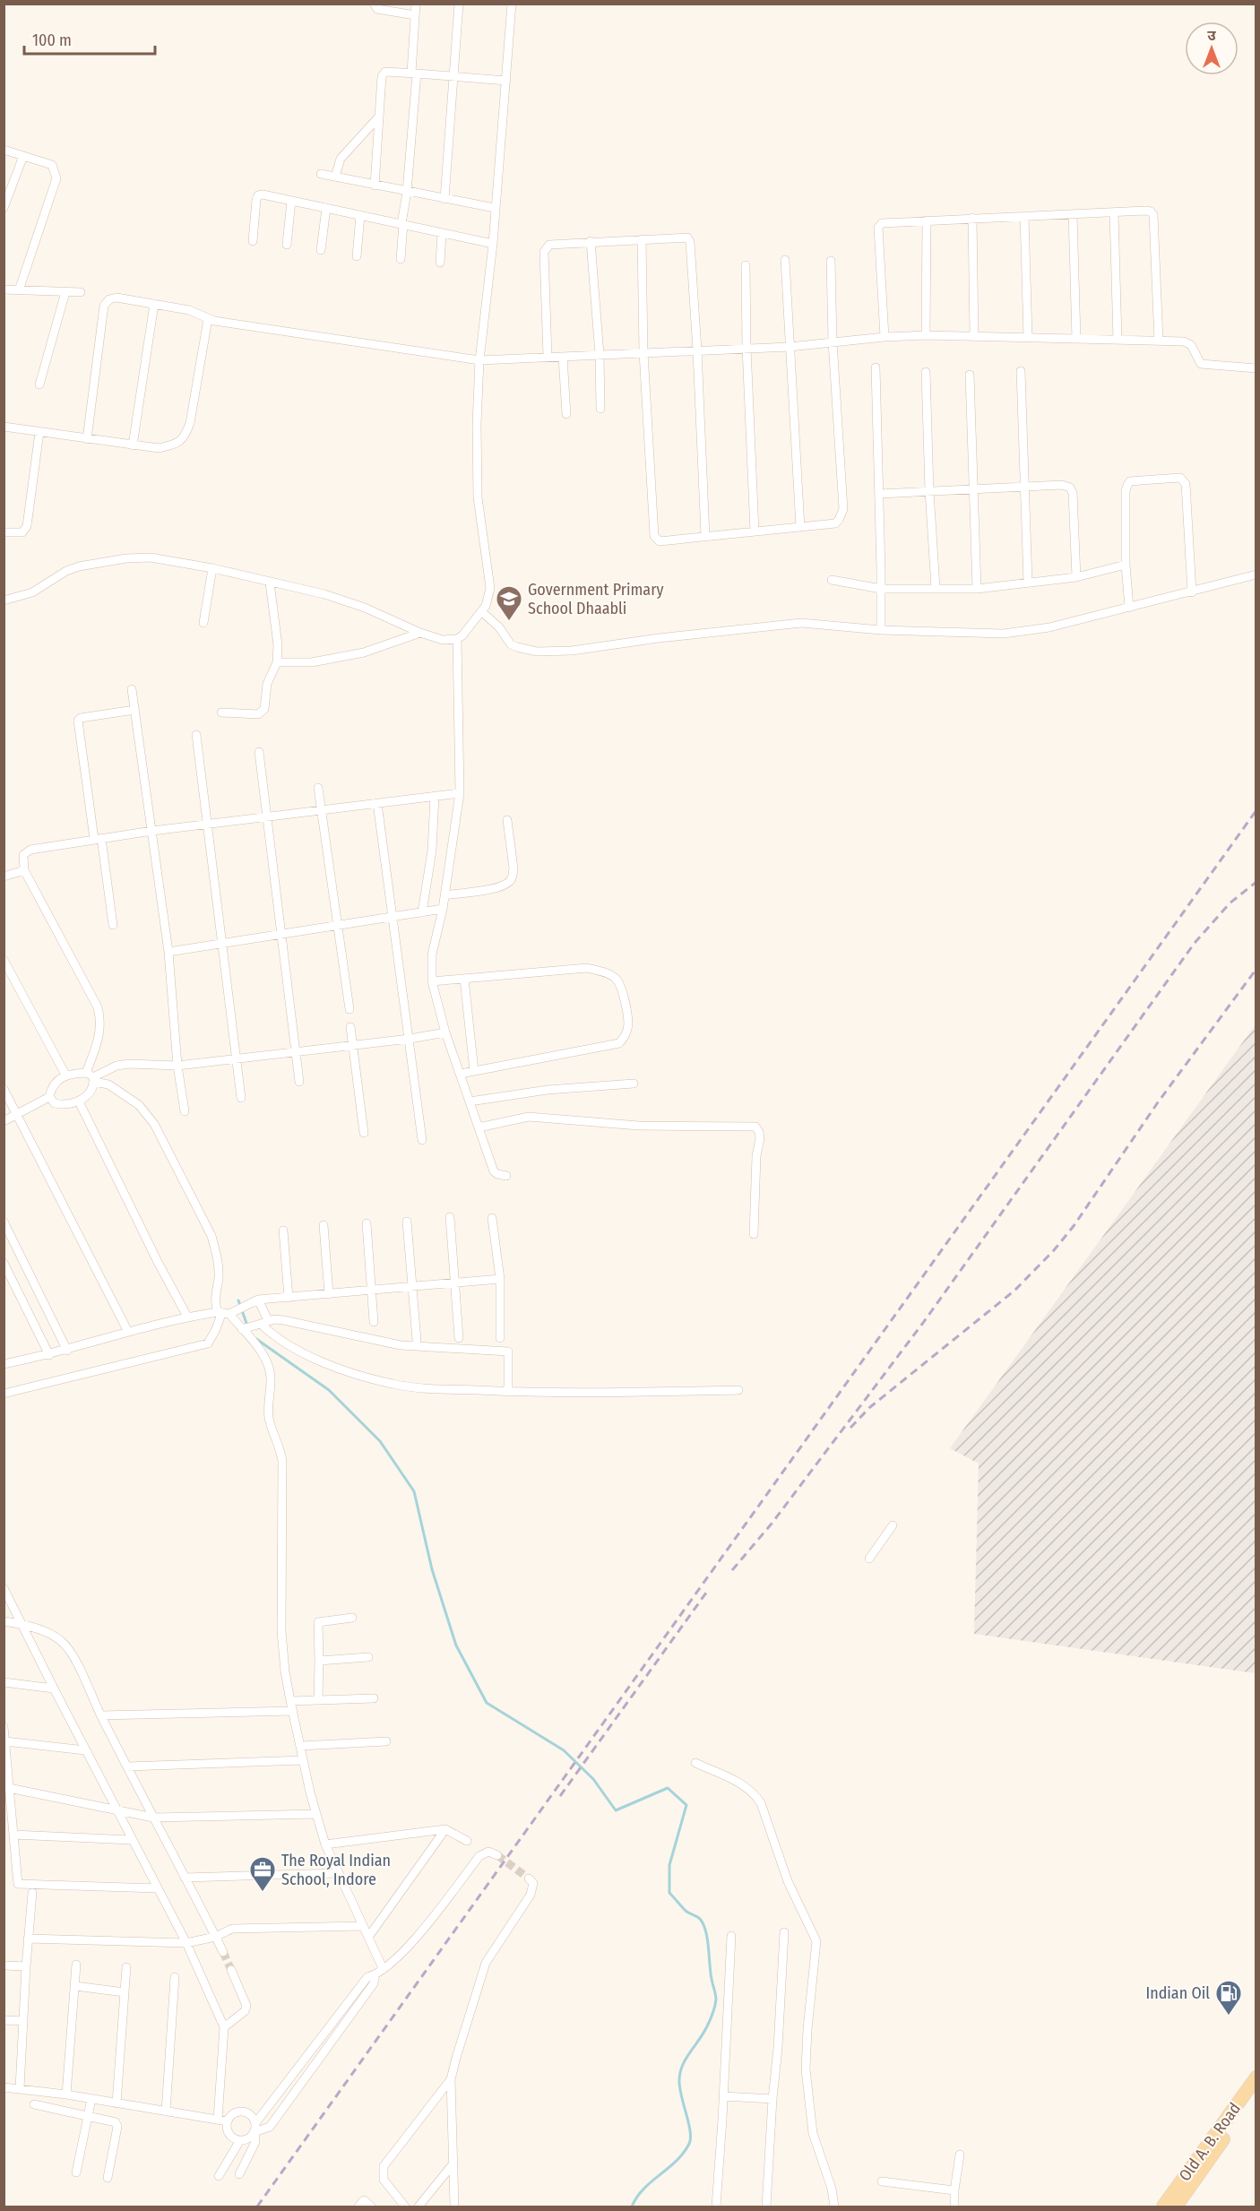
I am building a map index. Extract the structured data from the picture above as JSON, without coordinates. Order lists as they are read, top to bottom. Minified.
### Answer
{"streets":{"main road":["Old A. B. Road"]},"places":{"school or university":["Government Primary School Dhaabli"],"office":["The Royal Indian School, Indore"],"fuel station":["Indian Oil"]},"scale_bar":"100 m","north":"top"}
